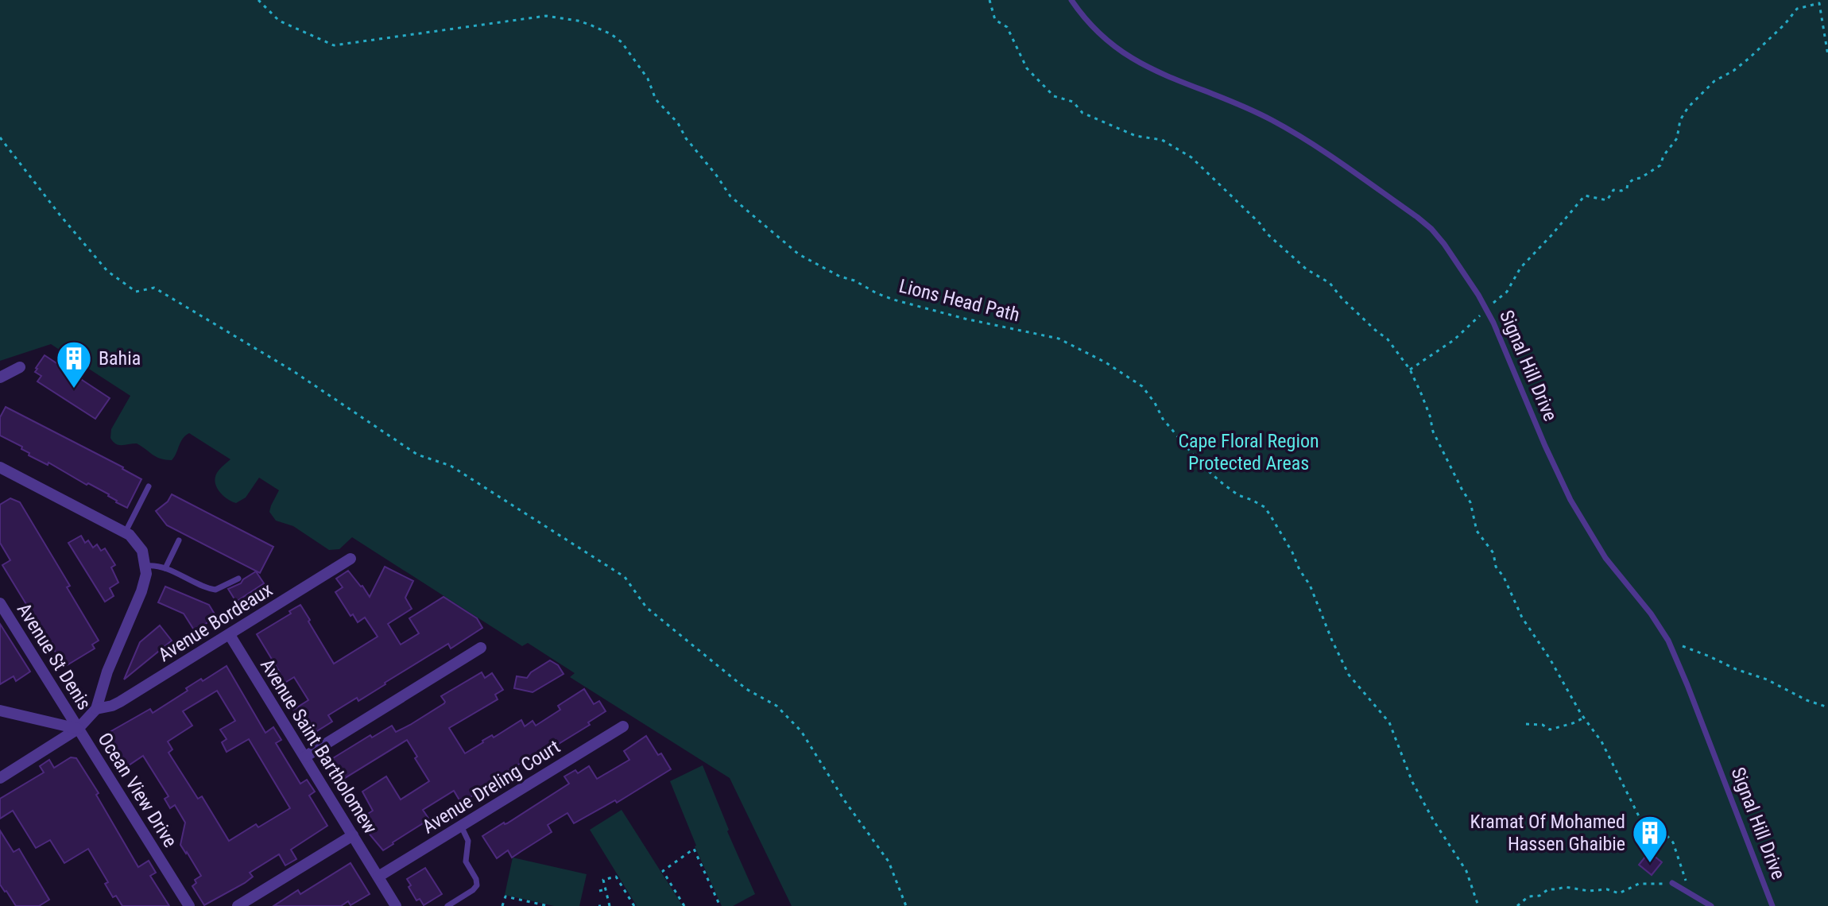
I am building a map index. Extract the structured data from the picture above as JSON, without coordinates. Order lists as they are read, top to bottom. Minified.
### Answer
{"streets":{"street":["Avenue Bordeaux","Avenue St Denis","Avenue Saint Bartholomew","Avenue Dreling Court","Ocean View Drive"],"lane":["Signal Hill Drive"],"path":["Lions Head Path"]},"crossings":[["Avenue Bordeaux","Avenue Saint Bartholomew"],["Avenue St Denis","Ocean View Drive"],["Avenue Saint Bartholomew","Avenue Dreling Court"]],"parks":["Cape Floral Region Protected Areas"],"places":{"building":["Bahia","Kramat Of Mohamed Hassen Ghaibie"]}}
